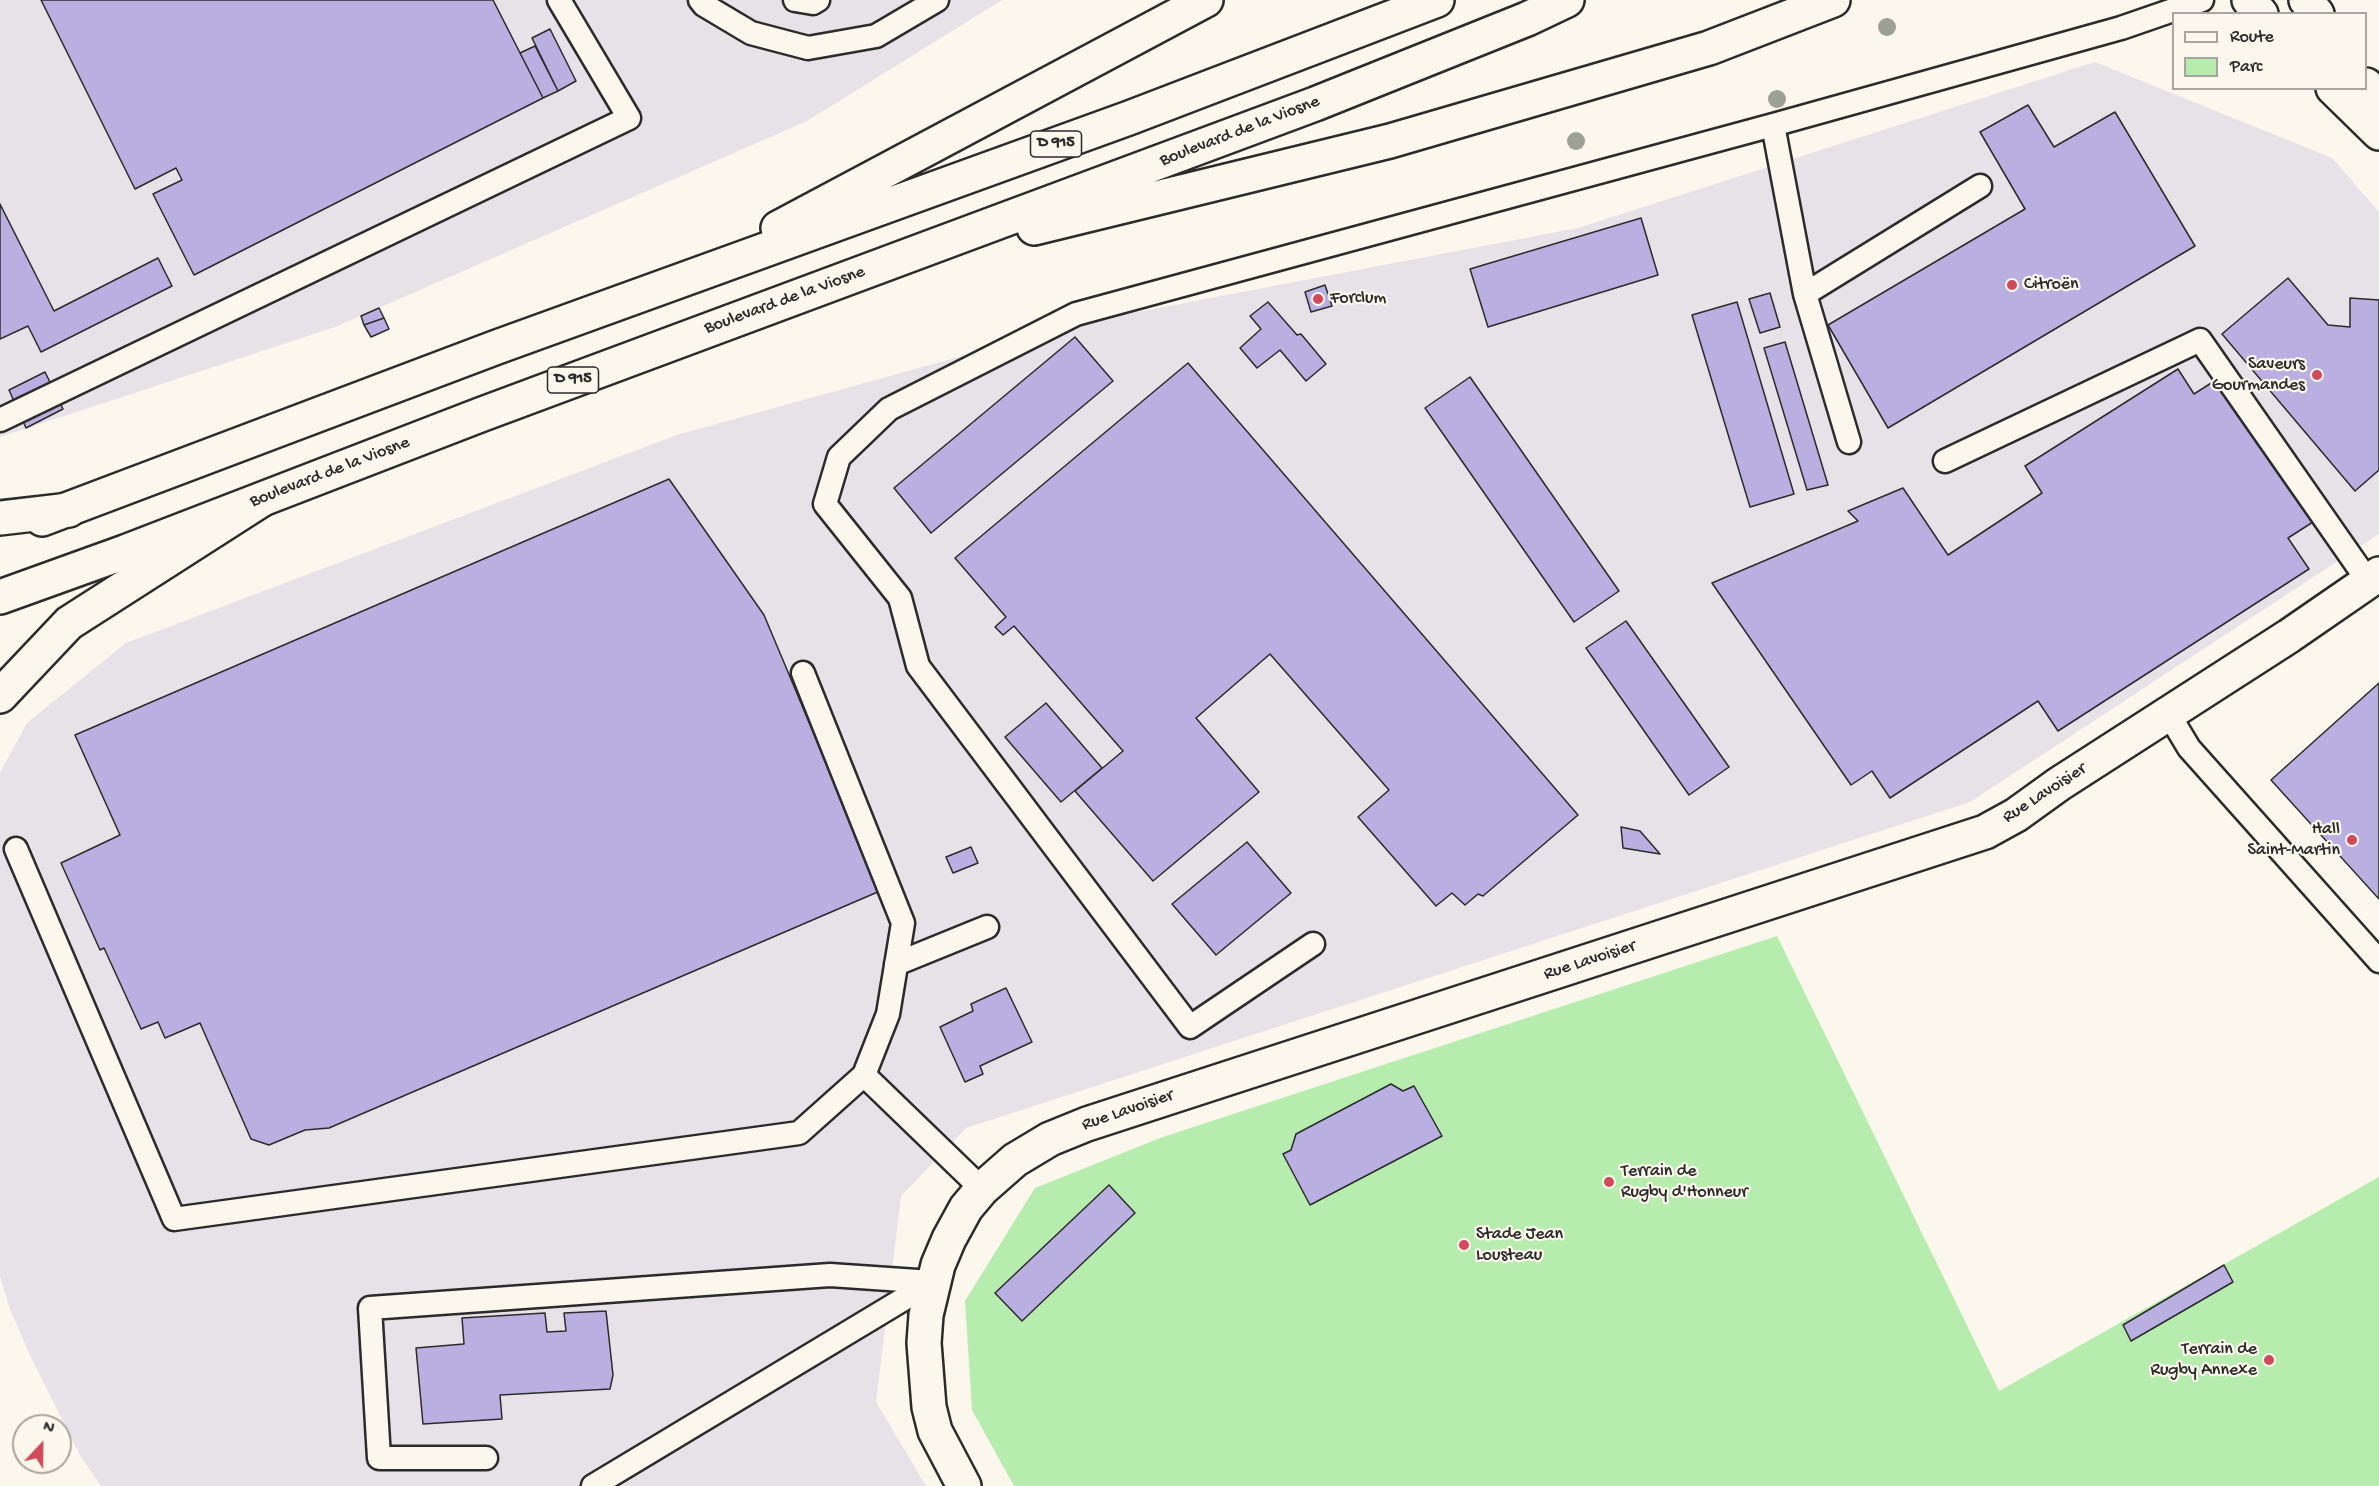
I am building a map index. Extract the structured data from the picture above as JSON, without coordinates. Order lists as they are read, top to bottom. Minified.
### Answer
{"streets":{"main road":["Boulevard de la Viosne","D 915","Rue Lavoisier"]},"places":["Citroën","Forclum","Saveurs Gourmandes","Hall Saint-Martin","Terrain de Rugby d'Honneur","Stade Jean Lousteau","Terrain de Rugby Annexe"],"legend":["Route","Parc"],"north":"top"}
